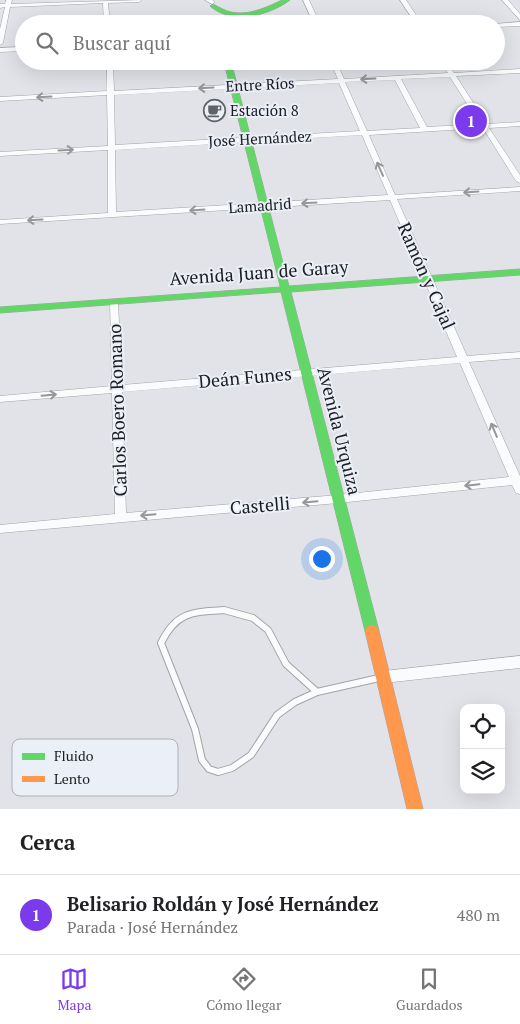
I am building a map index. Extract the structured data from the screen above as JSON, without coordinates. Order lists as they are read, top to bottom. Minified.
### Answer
{"streets":{"main road":["Avenida Juan de Garay","Avenida Urquiza"],"street":["Entre Ríos","José Hernández","Lamadrid","Ramón y Cajal","Deán Funes","Carlos Boero Romano","Castelli"]},"crossings":[["Entre Ríos","Ramón y Cajal"],["Entre Ríos","Avenida Urquiza"],["José Hernández","Ramón y Cajal"],["José Hernández","Avenida Urquiza"],["Lamadrid","Ramón y Cajal"],["Lamadrid","Avenida Urquiza"],["Avenida Juan de Garay","Ramón y Cajal"],["Avenida Juan de Garay","Carlos Boero Romano"],["Avenida Juan de Garay","Avenida Urquiza"],["Ramón y Cajal","Deán Funes"],["Ramón y Cajal","Castelli"],["Deán Funes","Carlos Boero Romano"],["Deán Funes","Avenida Urquiza"],["Carlos Boero Romano","Castelli"],["Avenida Urquiza","Castelli"]],"one_way":["Entre Ríos","Lamadrid","Ramón y Cajal","Castelli"],"places":{"cafe":["Estación 8"]},"legend":["Fluido","Lento"],"page":{"search":"Buscar aquí","pins":"1","heading":"Cerca","list":[{"mark":"1","name":"Belisario Roldán y José Hernández","note":"Parada · José Hernández","value":"480 m"}],"nav":["Mapa","Cómo llegar","Guardados"]}}
